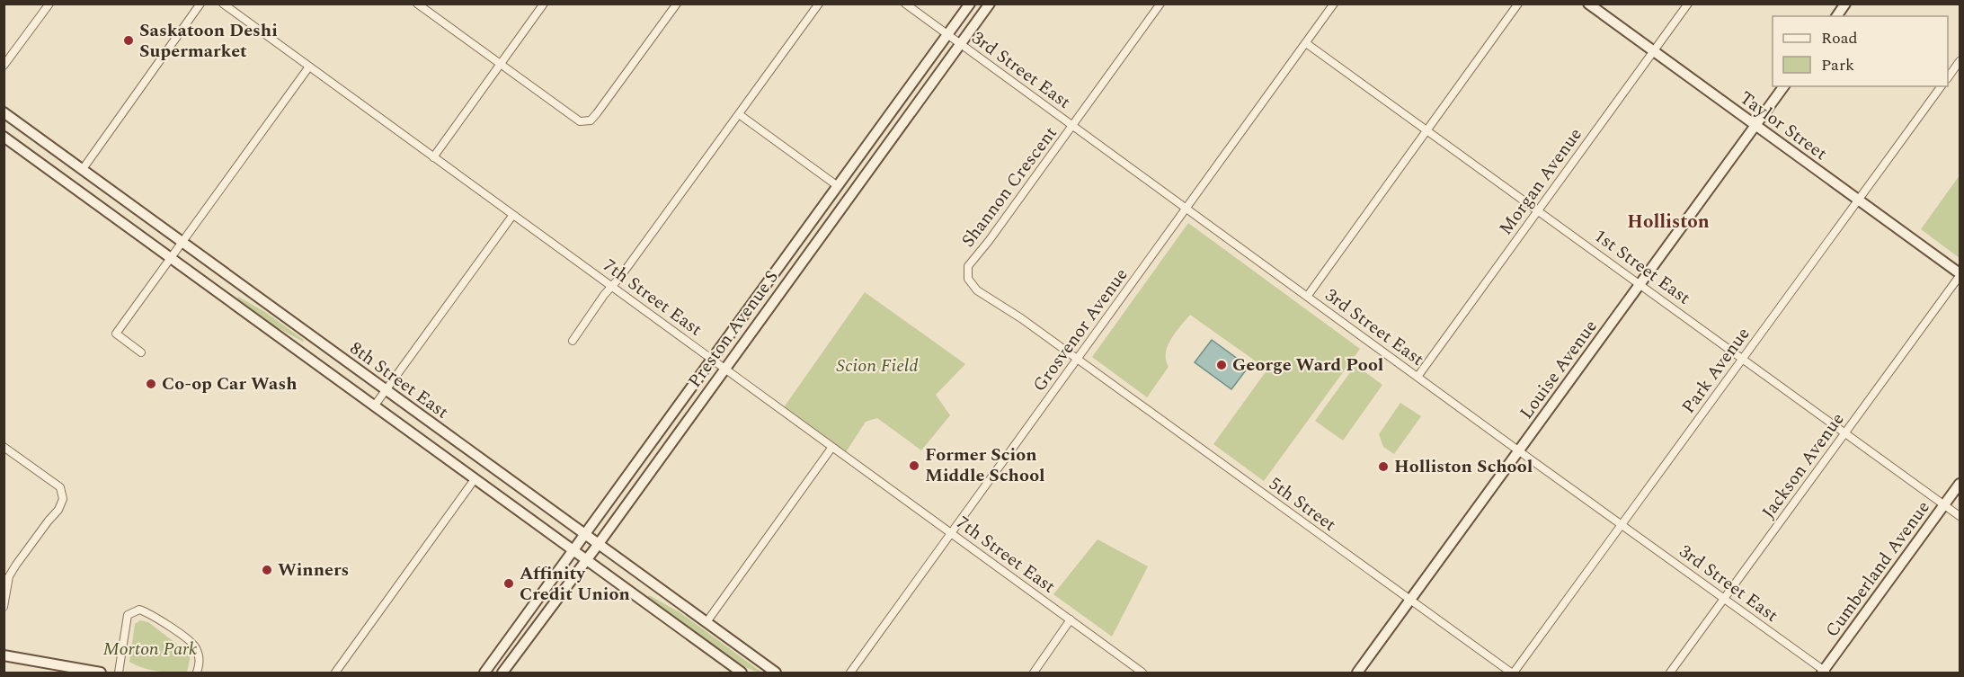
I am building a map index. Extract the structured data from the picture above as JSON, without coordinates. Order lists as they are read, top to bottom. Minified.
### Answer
{"streets":{"main road":["Taylor Street","Preston Avenue S","Louise Avenue","8th Street East","Cumberland Avenue"],"street":["3rd Street East","Morgan Avenue","Shannon Crescent","1st Street East","7th Street East","Grosvenor Avenue","Park Avenue","Jackson Avenue","5th Street"]},"crossings":[["3rd Street East","Morgan Avenue"],["3rd Street East","Shannon Crescent"],["3rd Street East","Preston Avenue S"],["3rd Street East","Grosvenor Avenue"],["3rd Street East","Louise Avenue"],["3rd Street East","Park Avenue"],["3rd Street East","Jackson Avenue"],["3rd Street East","Cumberland Avenue"],["Taylor Street","Morgan Avenue"],["Taylor Street","Louise Avenue"],["Taylor Street","Park Avenue"],["Taylor Street","Jackson Avenue"],["Morgan Avenue","1st Street East"],["Shannon Crescent","Grosvenor Avenue"],["Shannon Crescent","5th Street"],["1st Street East","Grosvenor Avenue"],["1st Street East","Louise Avenue"],["1st Street East","Park Avenue"],["1st Street East","Jackson Avenue"],["1st Street East","Cumberland Avenue"],["7th Street East","Preston Avenue S"],["7th Street East","Grosvenor Avenue"],["Preston Avenue S","8th Street East"],["Grosvenor Avenue","5th Street"],["Louise Avenue","5th Street"],["Park Avenue","5th Street"]],"districts":["Holliston"],"parks":["Scion Field","Morton Park"],"places":["Saskatoon Deshi Supermarket","George Ward Pool","Co-op Car Wash","Former Scion Middle School","Holliston School","Winners","Affinity Credit Union"],"legend":["Road","Park"]}
